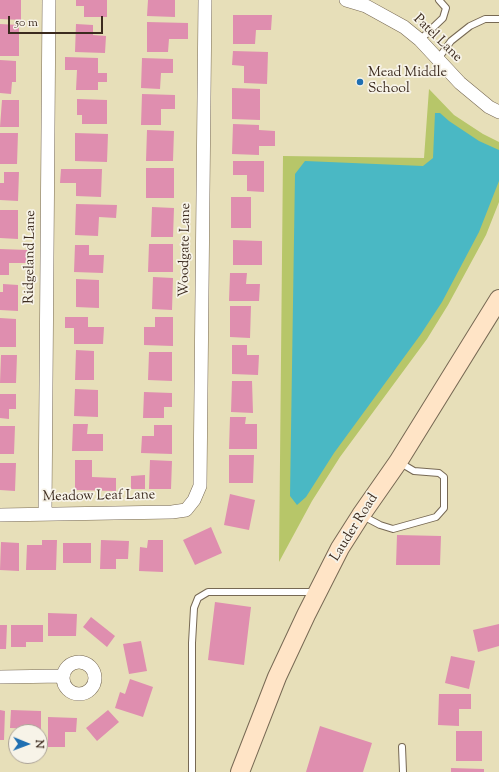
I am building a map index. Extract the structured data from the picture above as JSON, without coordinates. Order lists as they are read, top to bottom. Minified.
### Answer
{"streets":{"main road":["Lauder Road"],"street":["Patel Lane","Woodgate Lane","Ridgeland Lane","Meadow Leaf Lane"]},"crossings":[["Woodgate Lane","Meadow Leaf Lane"],["Ridgeland Lane","Meadow Leaf Lane"]],"places":["Mead Middle School"],"scale_bar":"50 m","north":"right"}
